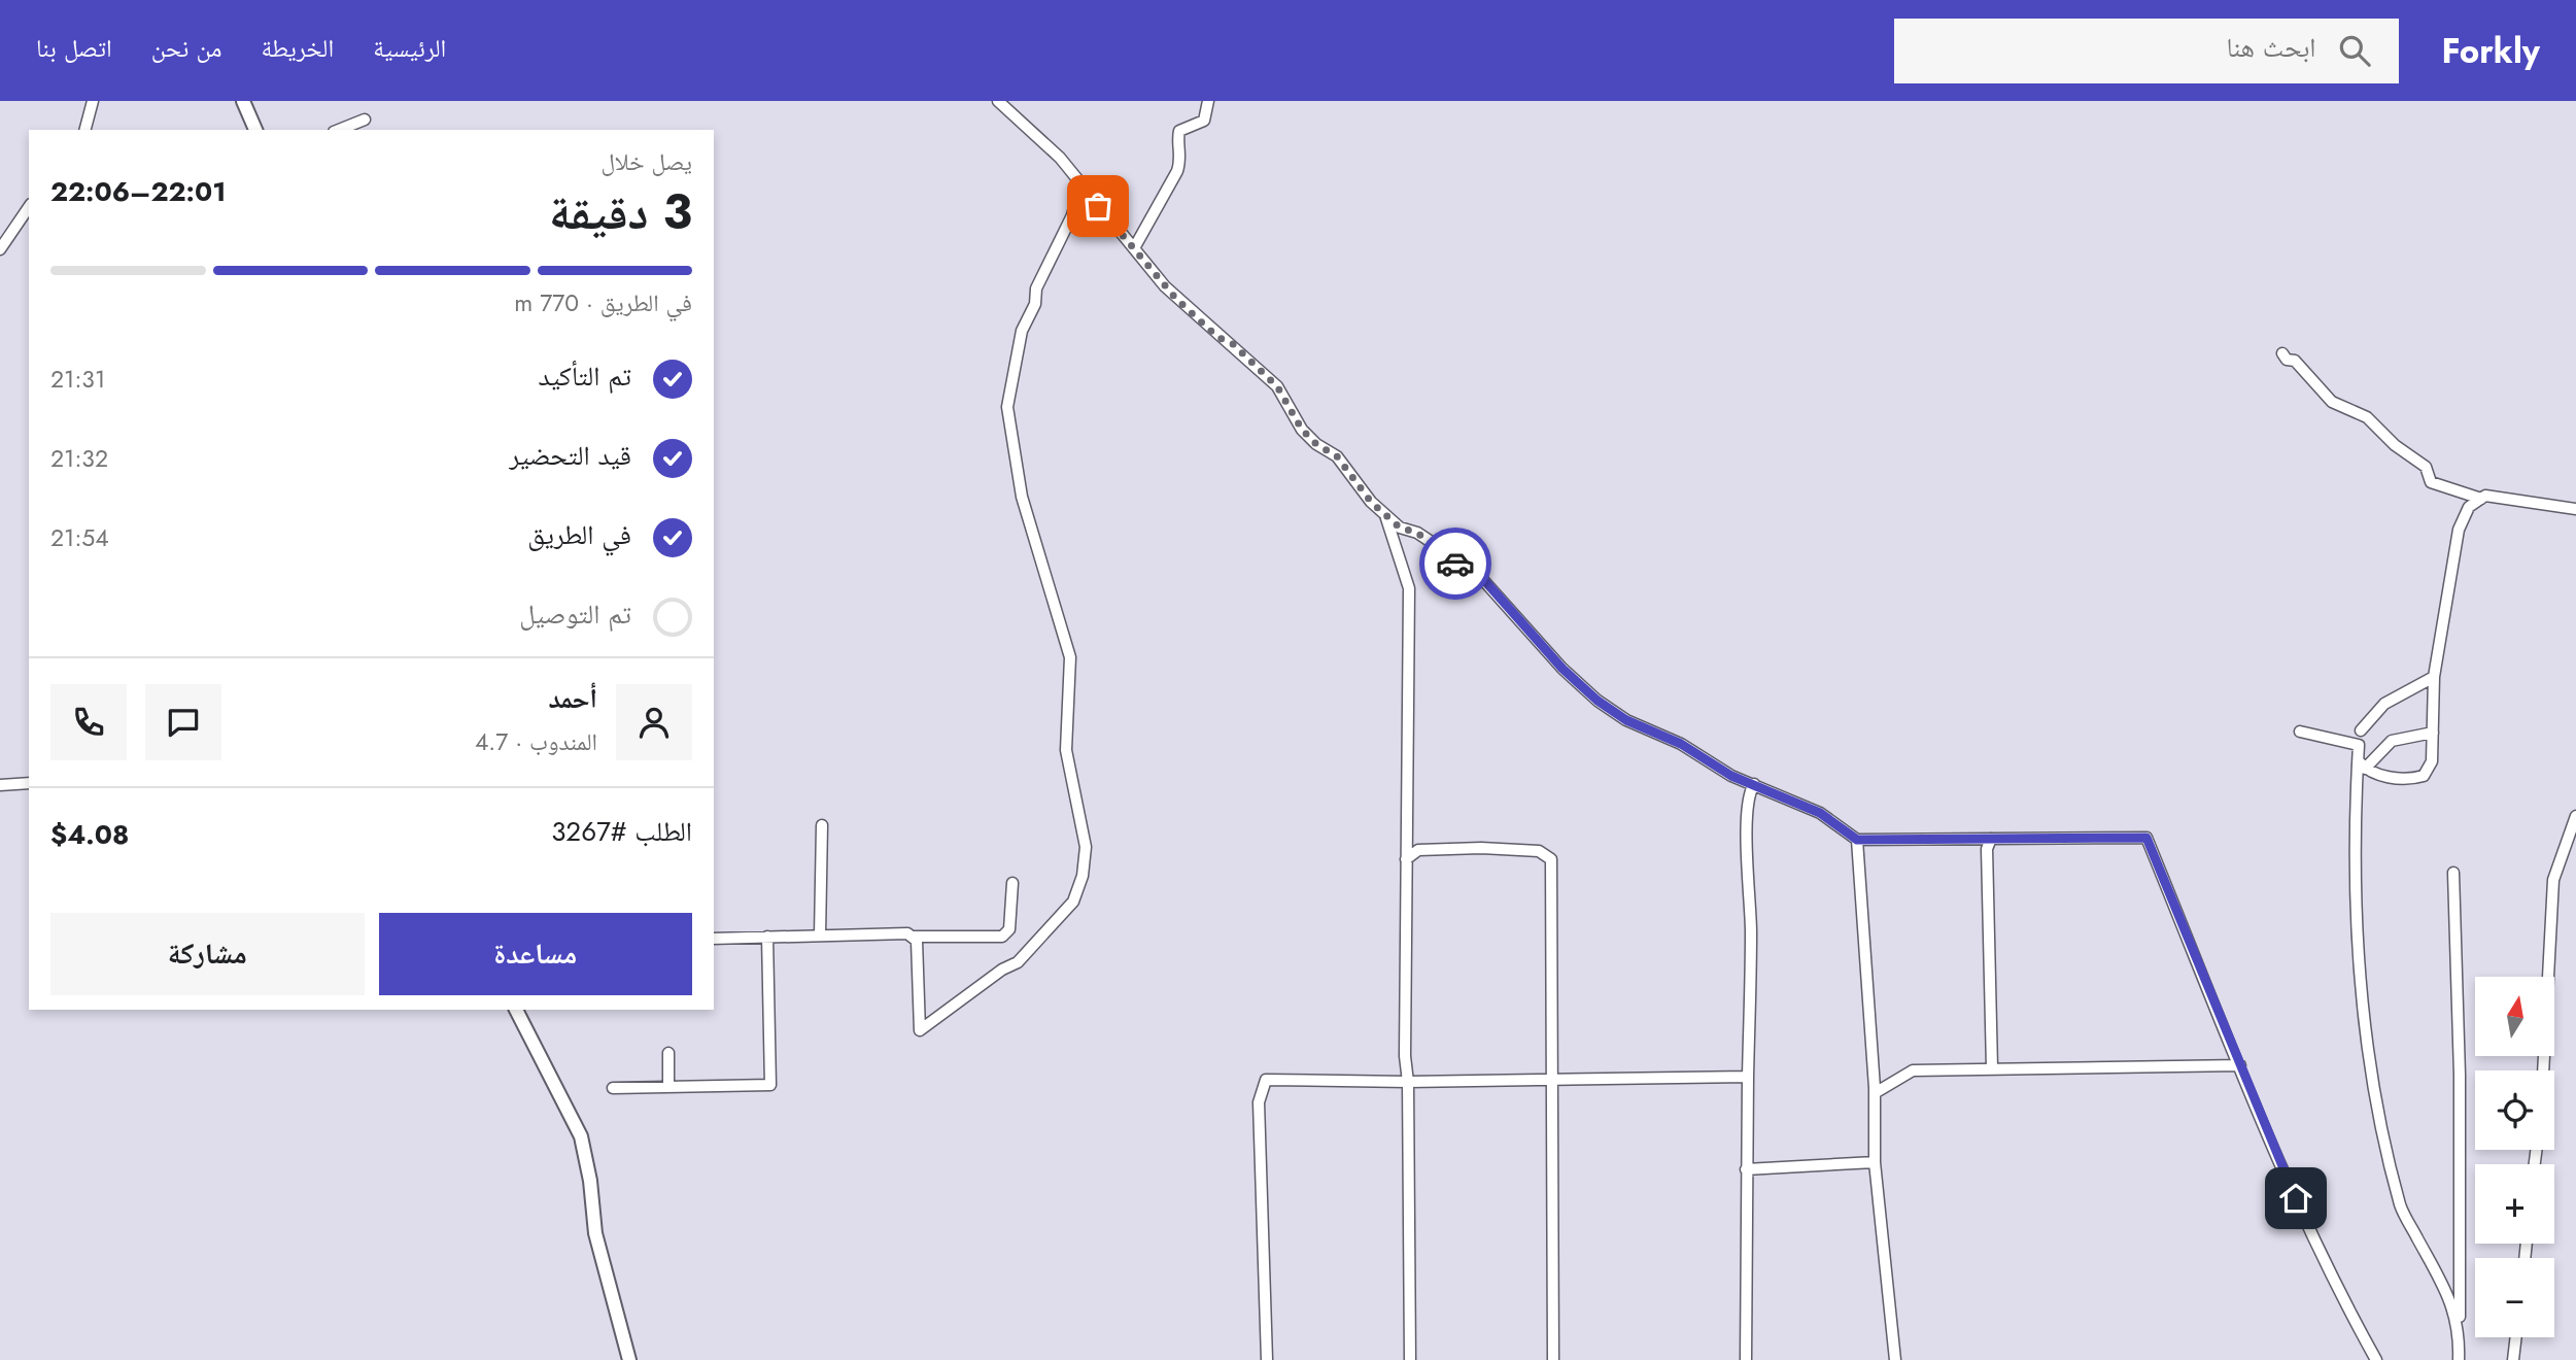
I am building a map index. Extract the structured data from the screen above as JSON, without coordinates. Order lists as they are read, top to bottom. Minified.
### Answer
{"north":"top","page":{"header":"Forkly","search":"ابحث هنا","nav":["الرئيسية","الخريطة","من نحن","اتصل بنا"],"heading":["3 دقيقة","يصل خلال","22:01–22:06"],"panel":["أحمد","المندوب · 4.7","الطلب #3267","$4.08"],"bar":"في الطريق · 770 m","list":[["تم التأكيد","21:31"],["قيد التحضير","21:32"],["في الطريق","21:54"],"تم التوصيل"],"buttons":["مساعدة","مشاركة"],"map_buttons":["+","−"]}}
